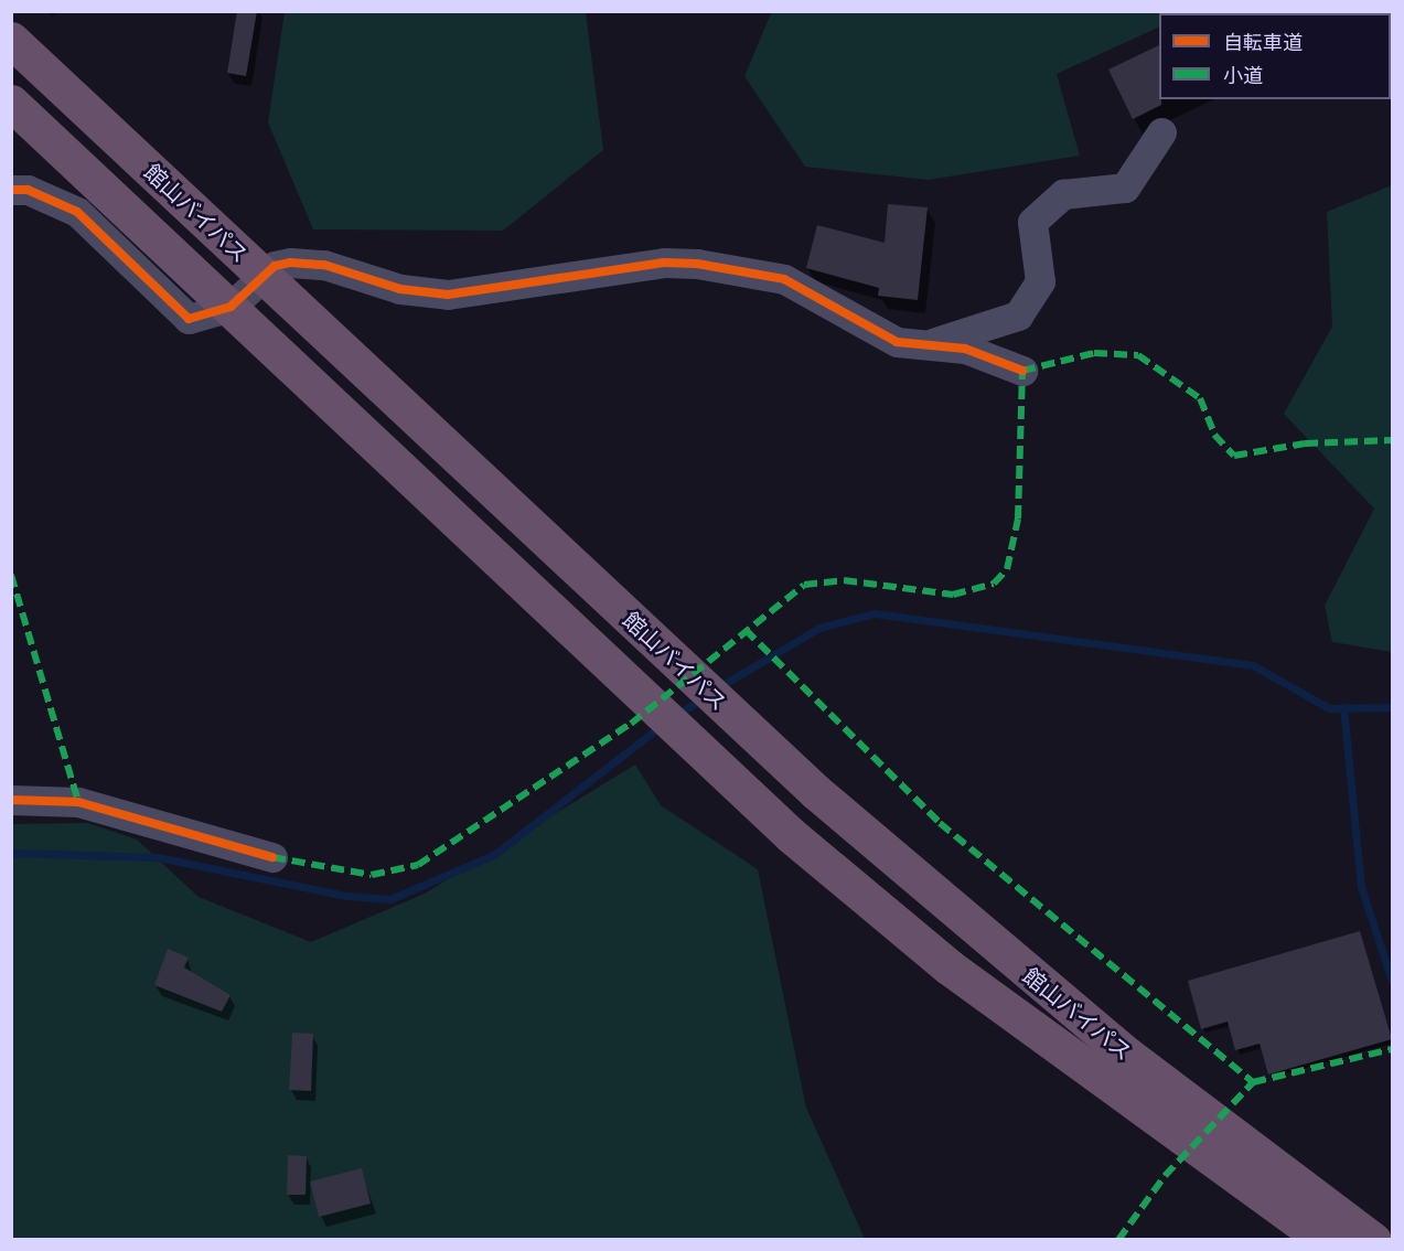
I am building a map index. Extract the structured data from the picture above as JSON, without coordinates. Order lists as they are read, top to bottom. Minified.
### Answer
{"streets":{"highway":["館山バイパス"]},"legend":["自転車道","小道"]}
